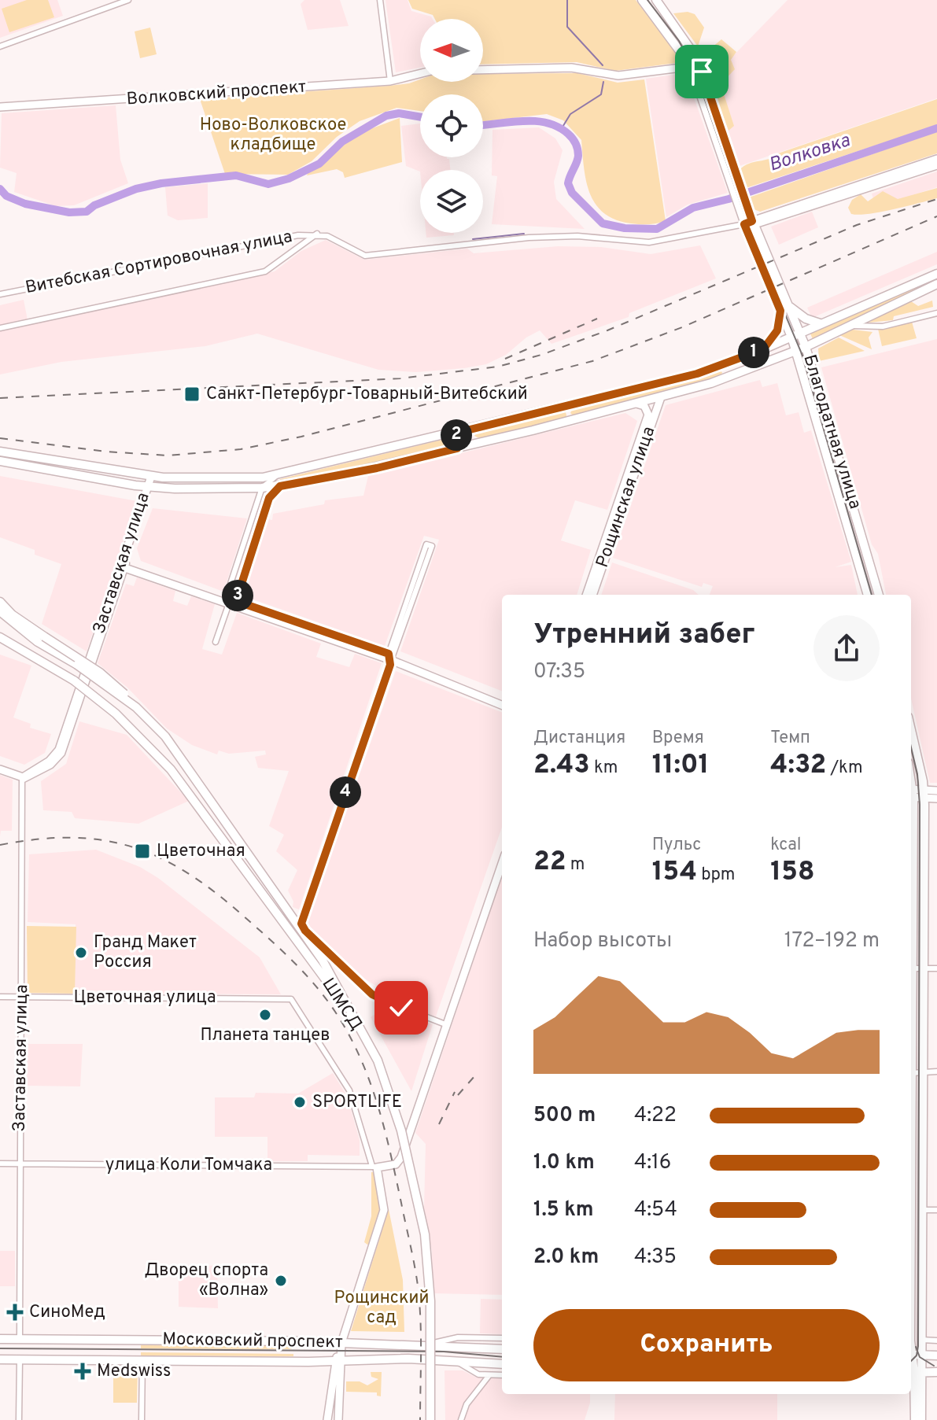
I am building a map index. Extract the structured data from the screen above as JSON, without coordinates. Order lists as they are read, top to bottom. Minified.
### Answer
{"streets":{"main road":["Благодатная улица","ШМСД","Московский проспект"],"street":["Волковский проспект","Витебская Сортировочная улица","Рощинская улица","Заставская улица","Цветочная улица","улица Коли Томчака"]},"crossings":[["Витебская Сортировочная улица","Благодатная улица"],["Заставская улица","Цветочная улица"],["Заставская улица","улица Коли Томчака"],["Заставская улица","Московский проспект"],["Цветочная улица","улица Коли Томчака"]],"water":["Волковка"],"parks":["Ново-Волковское кладбище","Рощинский сад"],"places":{"transit":["Санкт-Петербург-Товарный-Витебский","Цветочная"],"other":["Гранд Макет Россия","Планета танцев","SPORTLIFE","Дворец спорта «Волна»"],"health":["СиноМед","Medswiss"]},"north":"left","page":{"pins":["1","2","3","4"],"heading":["Утренний забег","07:35"],"stats":[["Дистанция","2.43 km"],["Время","11:01"],["Темп","4:32 /km"],["22 m"],["Пульс","154 bpm"],["kcal","158"]],"chart":["Набор высоты","172–192 m"],"list":[{"name":"500 m","note":"4:22"},{"name":"1.0 km","note":"4:16"},{"name":"1.5 km","note":"4:54"},{"name":"2.0 km","note":"4:35"}],"buttons":"Сохранить"}}
